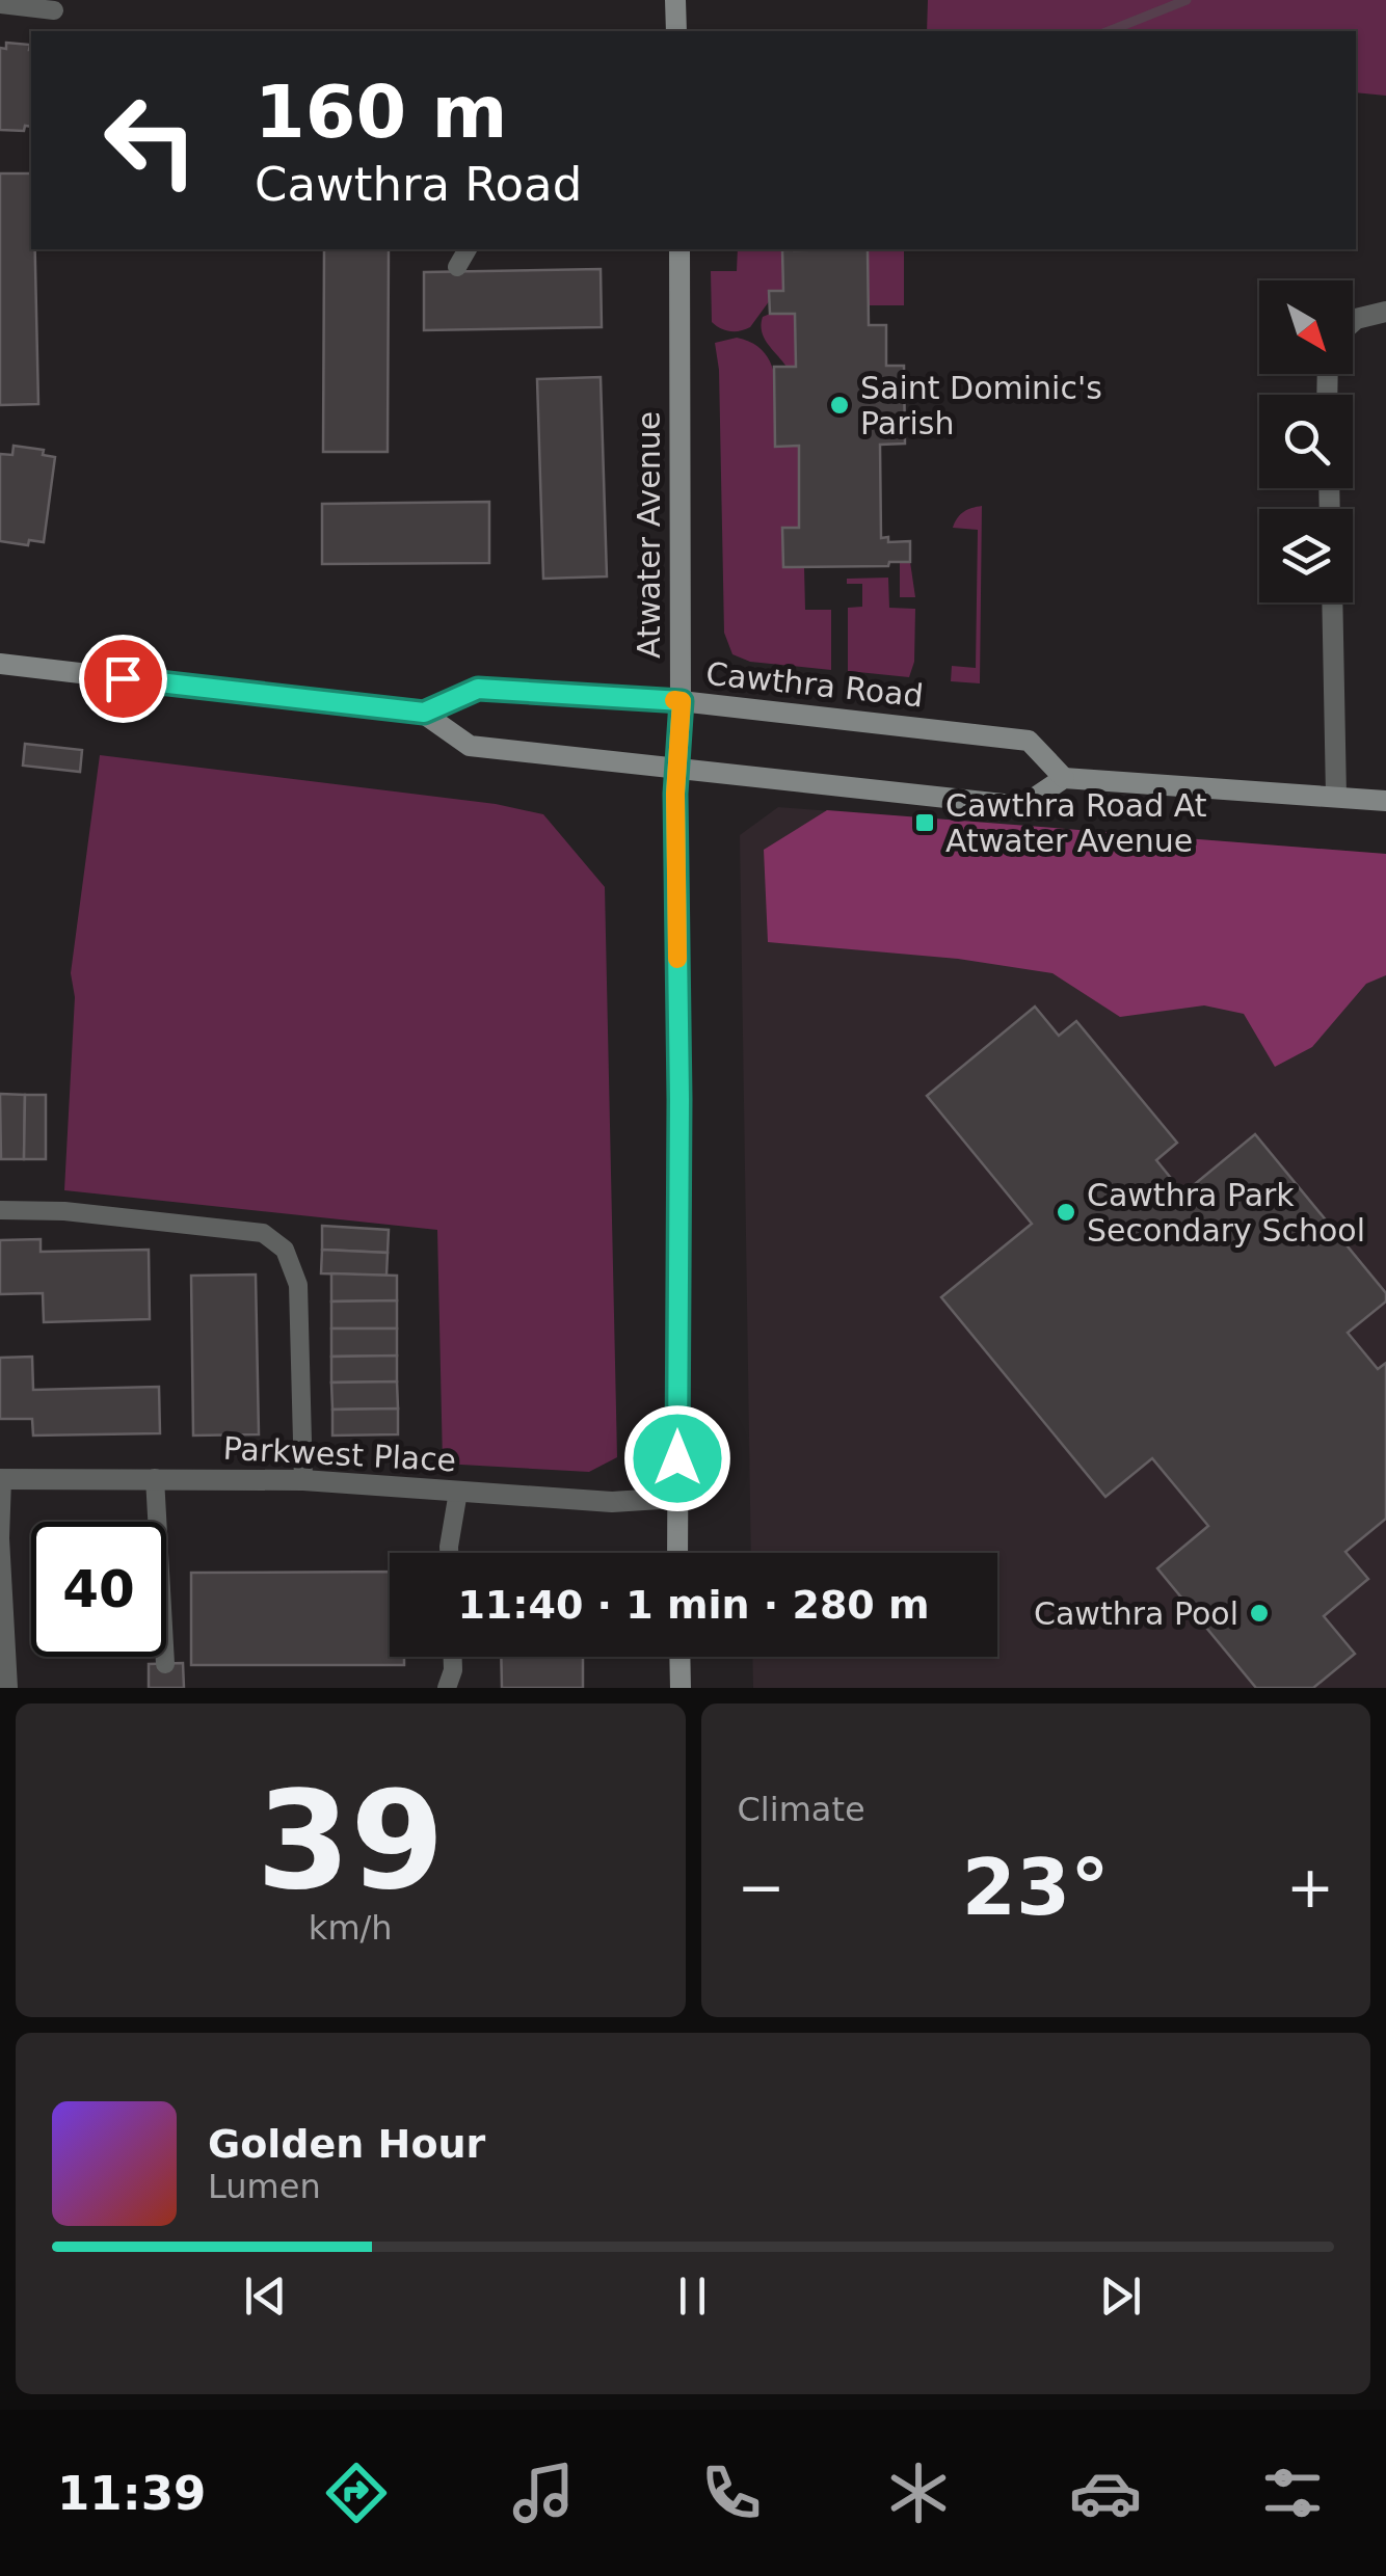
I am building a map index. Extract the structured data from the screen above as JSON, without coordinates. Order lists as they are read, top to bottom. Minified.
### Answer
{"streets":{"main road":["Atwater Avenue","Cawthra Road"],"street":["Parkwest Place"]},"crossings":[["Atwater Avenue","Cawthra Road"],["Atwater Avenue","Parkwest Place"]],"places":{"other":["Saint Dominic's Parish","Cawthra Park Secondary School","Cawthra Pool"],"transit":["Cawthra Road At Atwater Avenue"]},"north":"bottom right","page":{"turn":["160 m","Cawthra Road"],"limit":"40","trip":"11:40 · 1 min · 280 m","tile":[["39","km/h"],"Climate"],"heat":["−","23°","+"],"song":["Golden Hour","Lumen"],"tabs":"11:39"}}
